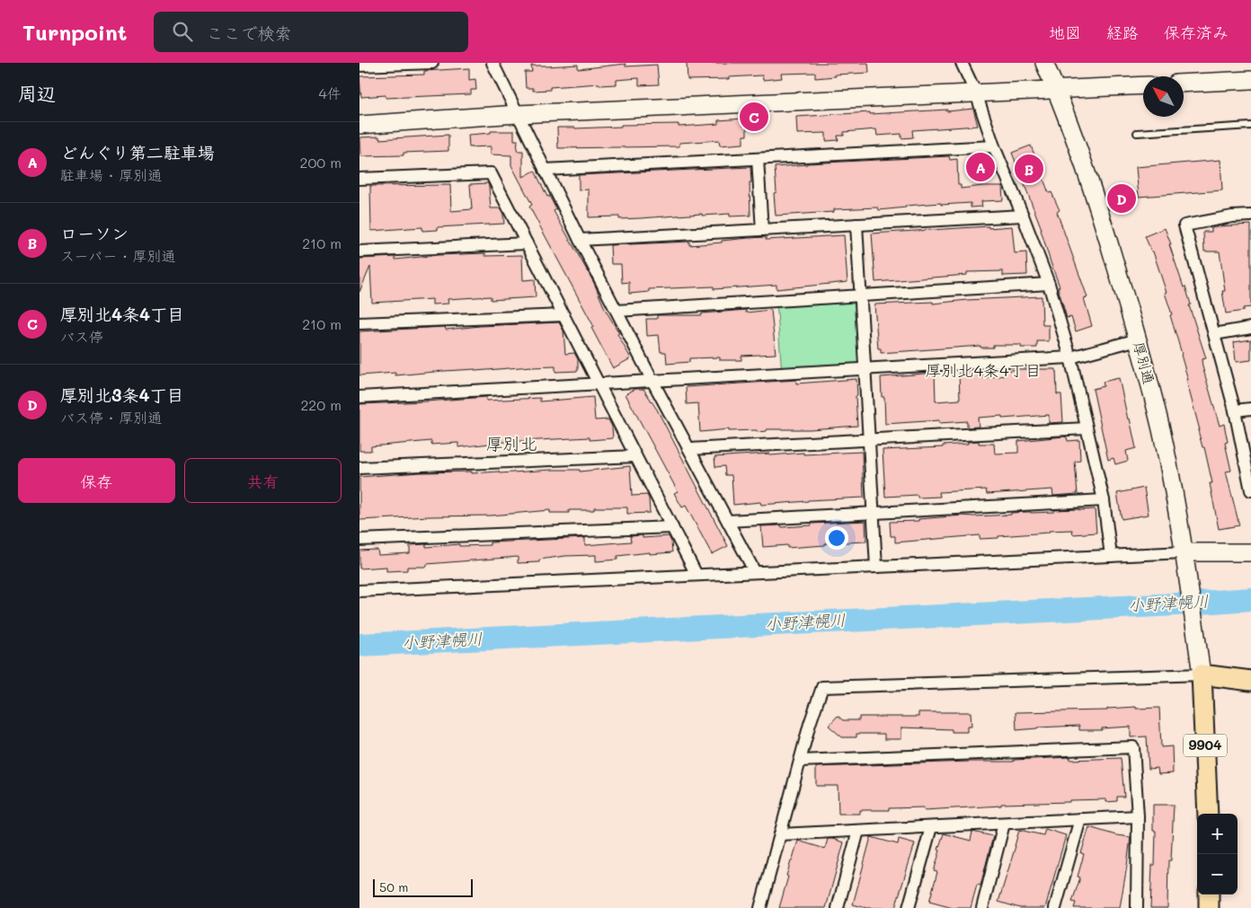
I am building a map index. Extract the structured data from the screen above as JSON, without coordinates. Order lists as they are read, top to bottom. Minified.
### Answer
{"streets":{"main road":["9904"],"street":["厚別通"]},"crossings":[["厚別通","9904"]],"districts":["厚別北4条4丁目","厚別北"],"water":["小野津幌川"],"scale_bar":"50 m","north":"top left","page":{"header":"Turnpoint","search":"ここで検索","nav":["地図","経路","保存済み"],"heading":["周辺","4件"],"pins":["C","A","B","D"],"list":[{"mark":"A","name":"どんぐり第二駐車場","note":"駐車場 · 厚別通","value":"200 m"},{"mark":"B","name":"ローソン","note":"スーパー · 厚別通","value":"210 m"},{"mark":"C","name":"厚別北4条4丁目","note":"バス停","value":"210 m"},{"mark":"D","name":"厚別北3条4丁目","note":"バス停 · 厚別通","value":"220 m"}],"buttons":["保存","共有"],"map_buttons":["+","−"],"scale":"50 m"}}
